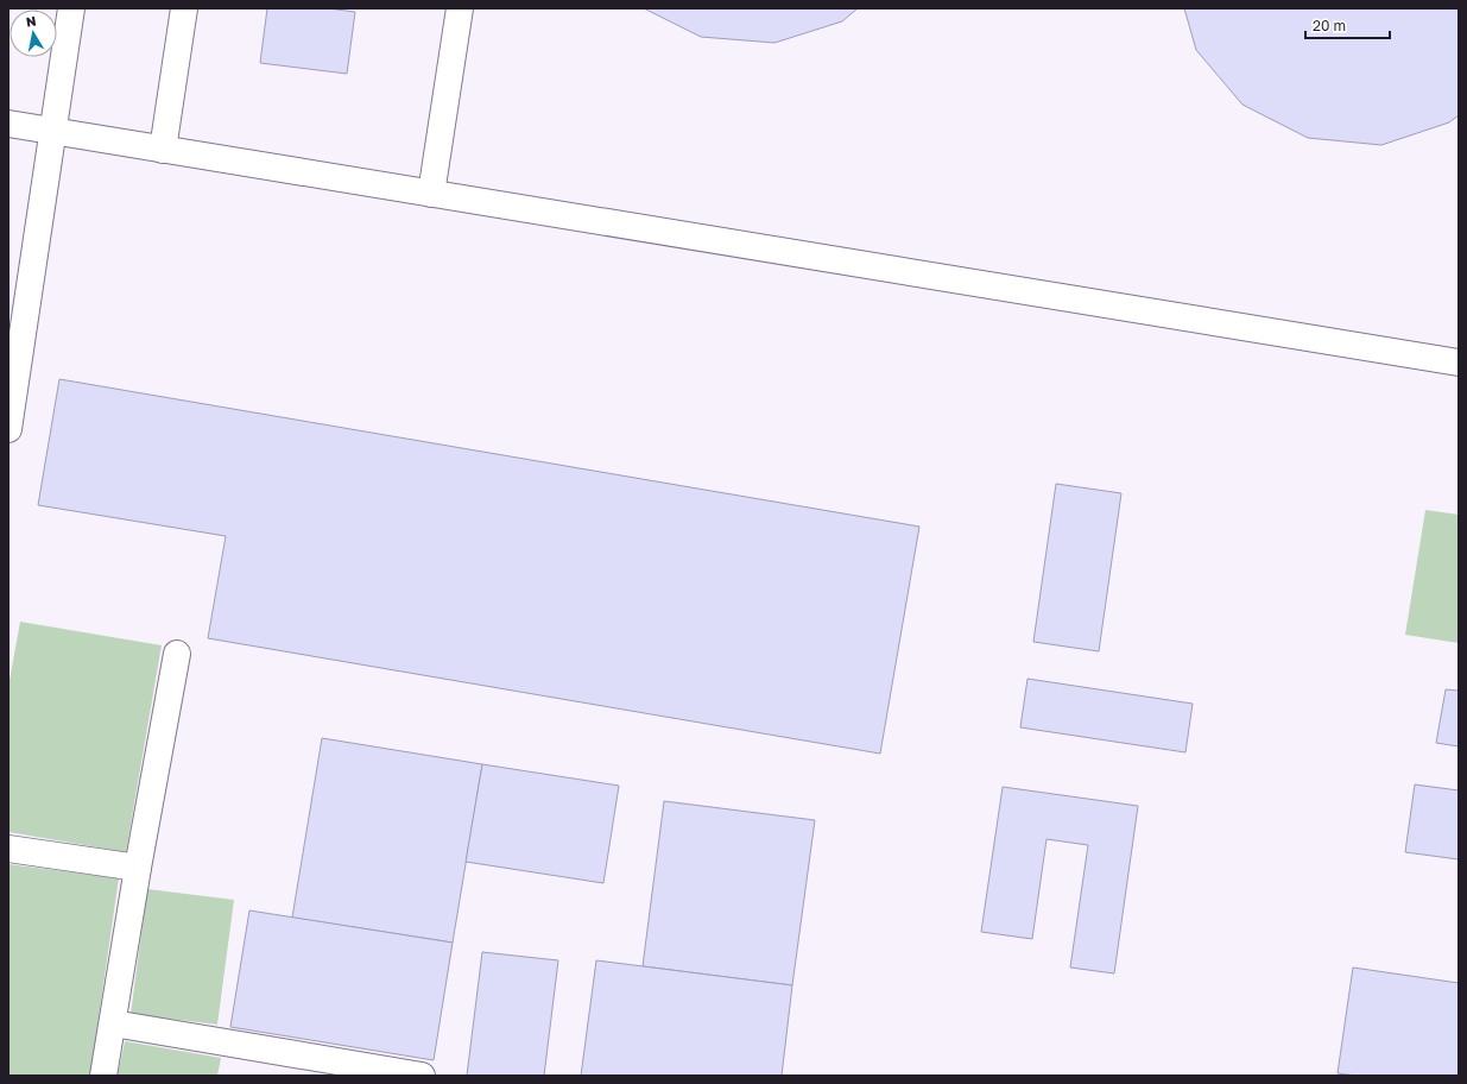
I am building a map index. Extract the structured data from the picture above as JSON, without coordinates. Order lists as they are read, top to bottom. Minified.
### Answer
{"scale_bar":"20 m","north":"top"}
